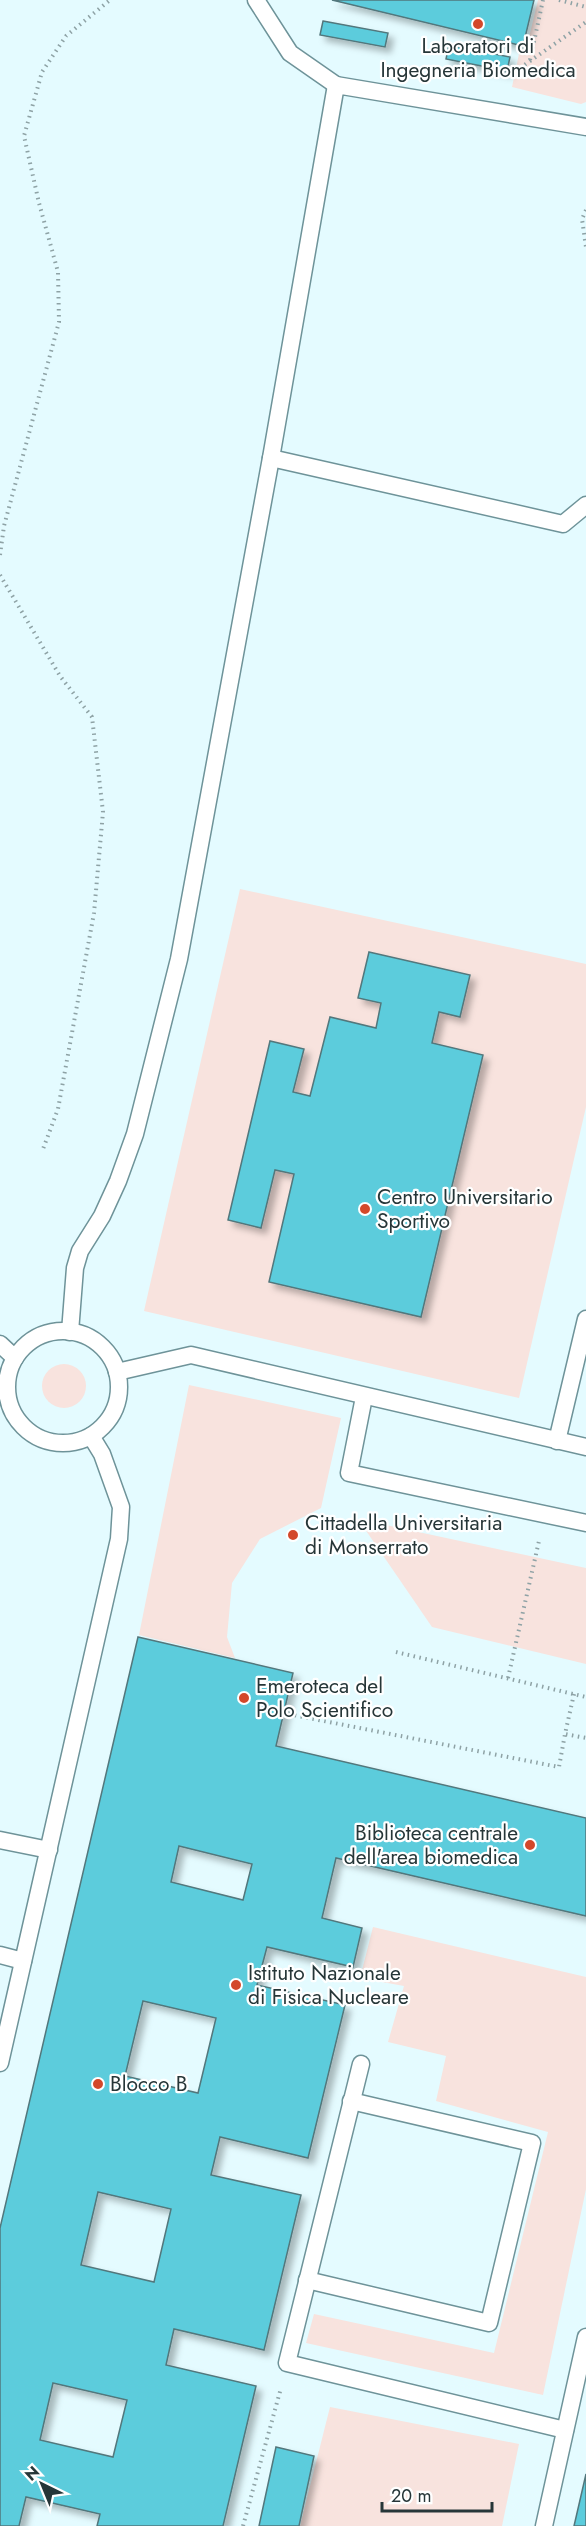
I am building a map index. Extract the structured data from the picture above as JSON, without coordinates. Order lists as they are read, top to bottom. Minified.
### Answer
{"places":["Laboratori di Ingegneria Biomedica","Centro Universitario Sportivo","Cittadella Universitaria di Monserrato","Emeroteca del Polo Scientifico","Biblioteca centrale dell'area biomedica","Istituto Nazionale di Fisica Nucleare","Blocco B"],"scale_bar":"20 m","north":"top left"}
